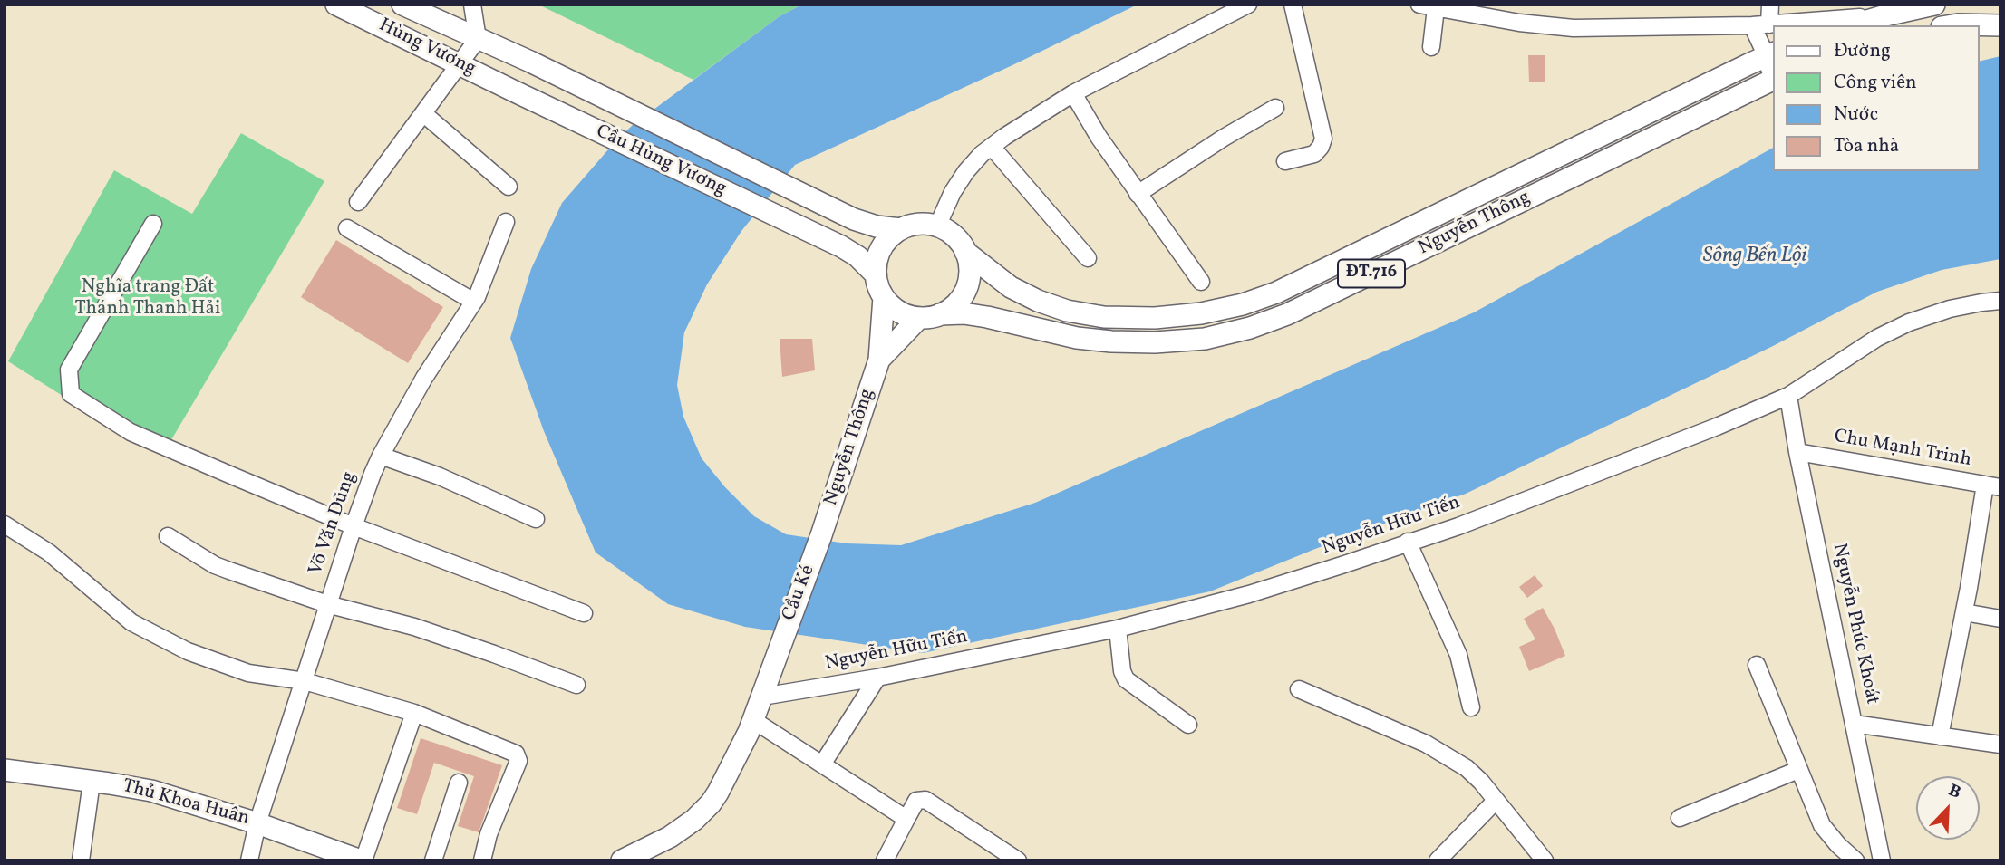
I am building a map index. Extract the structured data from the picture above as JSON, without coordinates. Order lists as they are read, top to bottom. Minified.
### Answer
{"streets":{"main road":["Hùng Vương","Cầu Hùng Vương","Nguyễn Thông","ĐT.716","Cầu Ké","Thủ Khoa Huân"],"street":["Chu Mạnh Trinh","Võ Văn Dũng","Nguyễn Hữu Tiến","Nguyễn Phúc Khoát"]},"crossings":[["Hùng Vương","Cầu Hùng Vương"],["Cầu Hùng Vương","Nguyễn Thông"],["Nguyễn Thông","Cầu Ké"],["Chu Mạnh Trinh","Nguyễn Phúc Khoát"],["Võ Văn Dũng","Thủ Khoa Huân"],["Nguyễn Hữu Tiến","Cầu Ké"],["Nguyễn Hữu Tiến","Nguyễn Phúc Khoát"]],"water":["Sông Bến Lội"],"parks":["Nghĩa trang Đất Thánh Thanh Hải"],"legend":["Đường","Công viên","Nước","Tòa nhà"],"north":"top right"}
